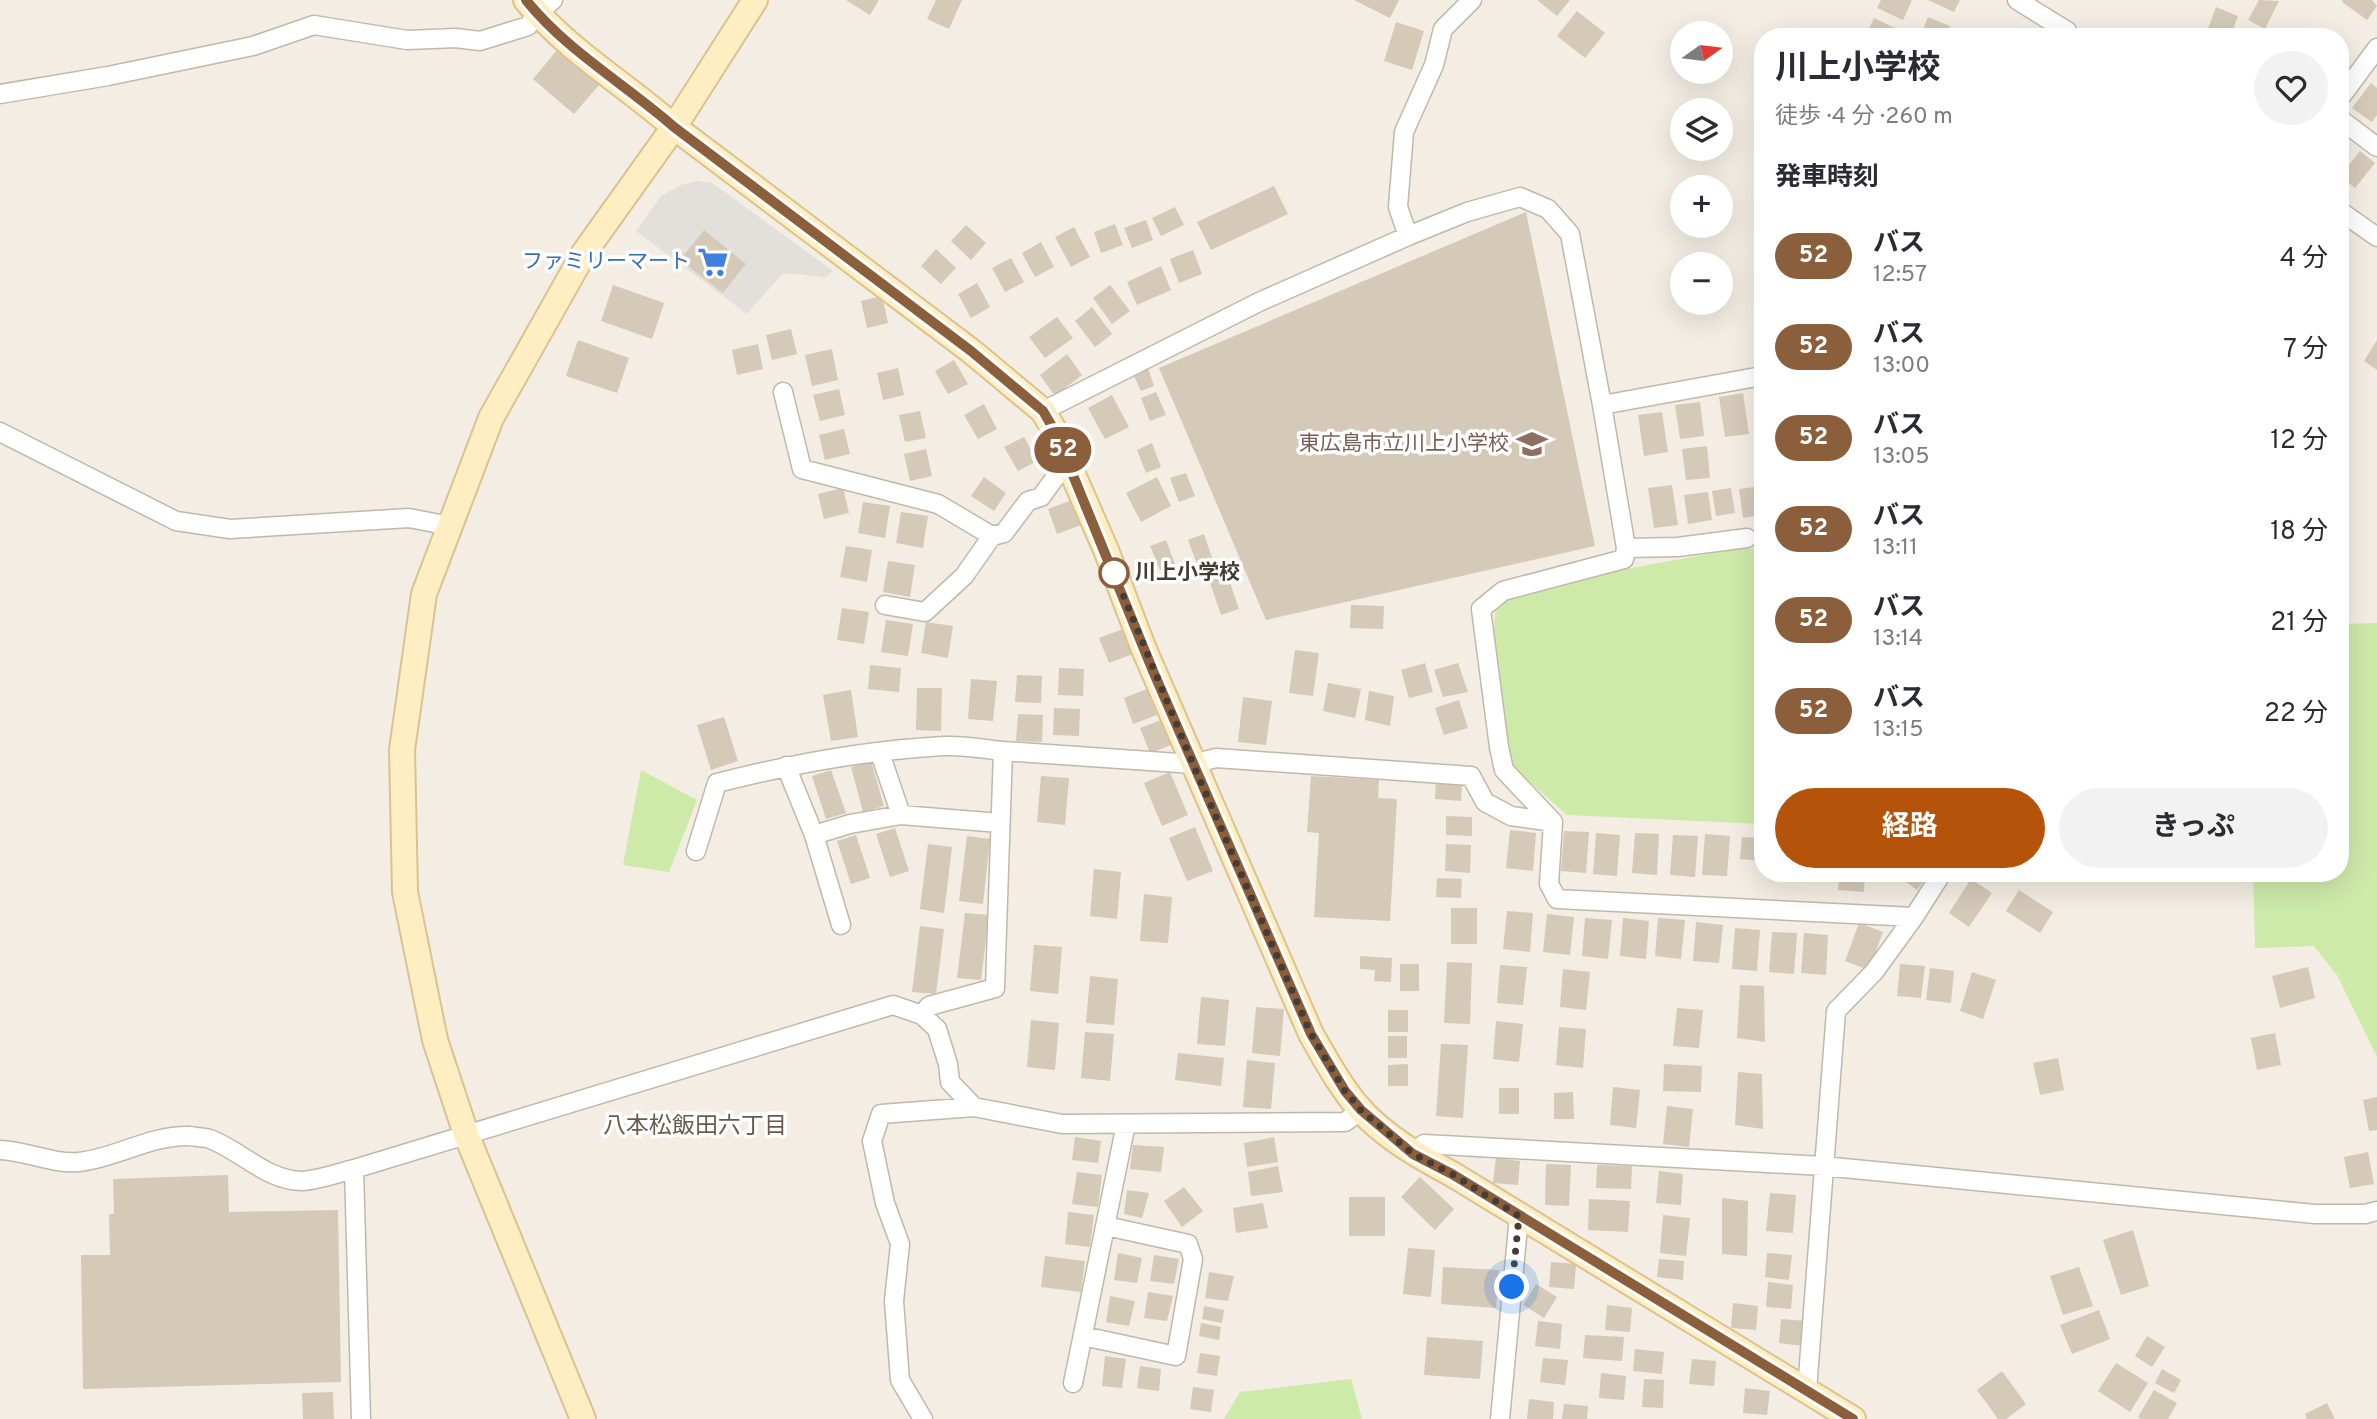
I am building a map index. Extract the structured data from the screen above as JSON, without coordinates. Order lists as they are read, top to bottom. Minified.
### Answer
{"districts":["八本松飯田六丁目"],"places":{"supermarket":["ファミリーマート"],"school or university":["東広島市立川上小学校"],"other":["川上小学校"]},"lines":["bus line 52"],"north":"right","page":{"on_map":"52","map_buttons":["+","−"],"heading":[["川上小学校","徒歩 · 4 分 · 260 m"],"発車時刻"],"list":[{"mark":"52","name":"バス","note":"12:57","value":"4 分"},{"mark":"52","name":"バス","note":"13:00","value":"7 分"},{"mark":"52","name":"バス","note":"13:05","value":"12 分"},{"mark":"52","name":"バス","note":"13:11","value":"18 分"},{"mark":"52","name":"バス","note":"13:14","value":"21 分"},{"mark":"52","name":"バス","note":"13:15","value":"22 分"}],"buttons":["経路","きっぷ"]}}
